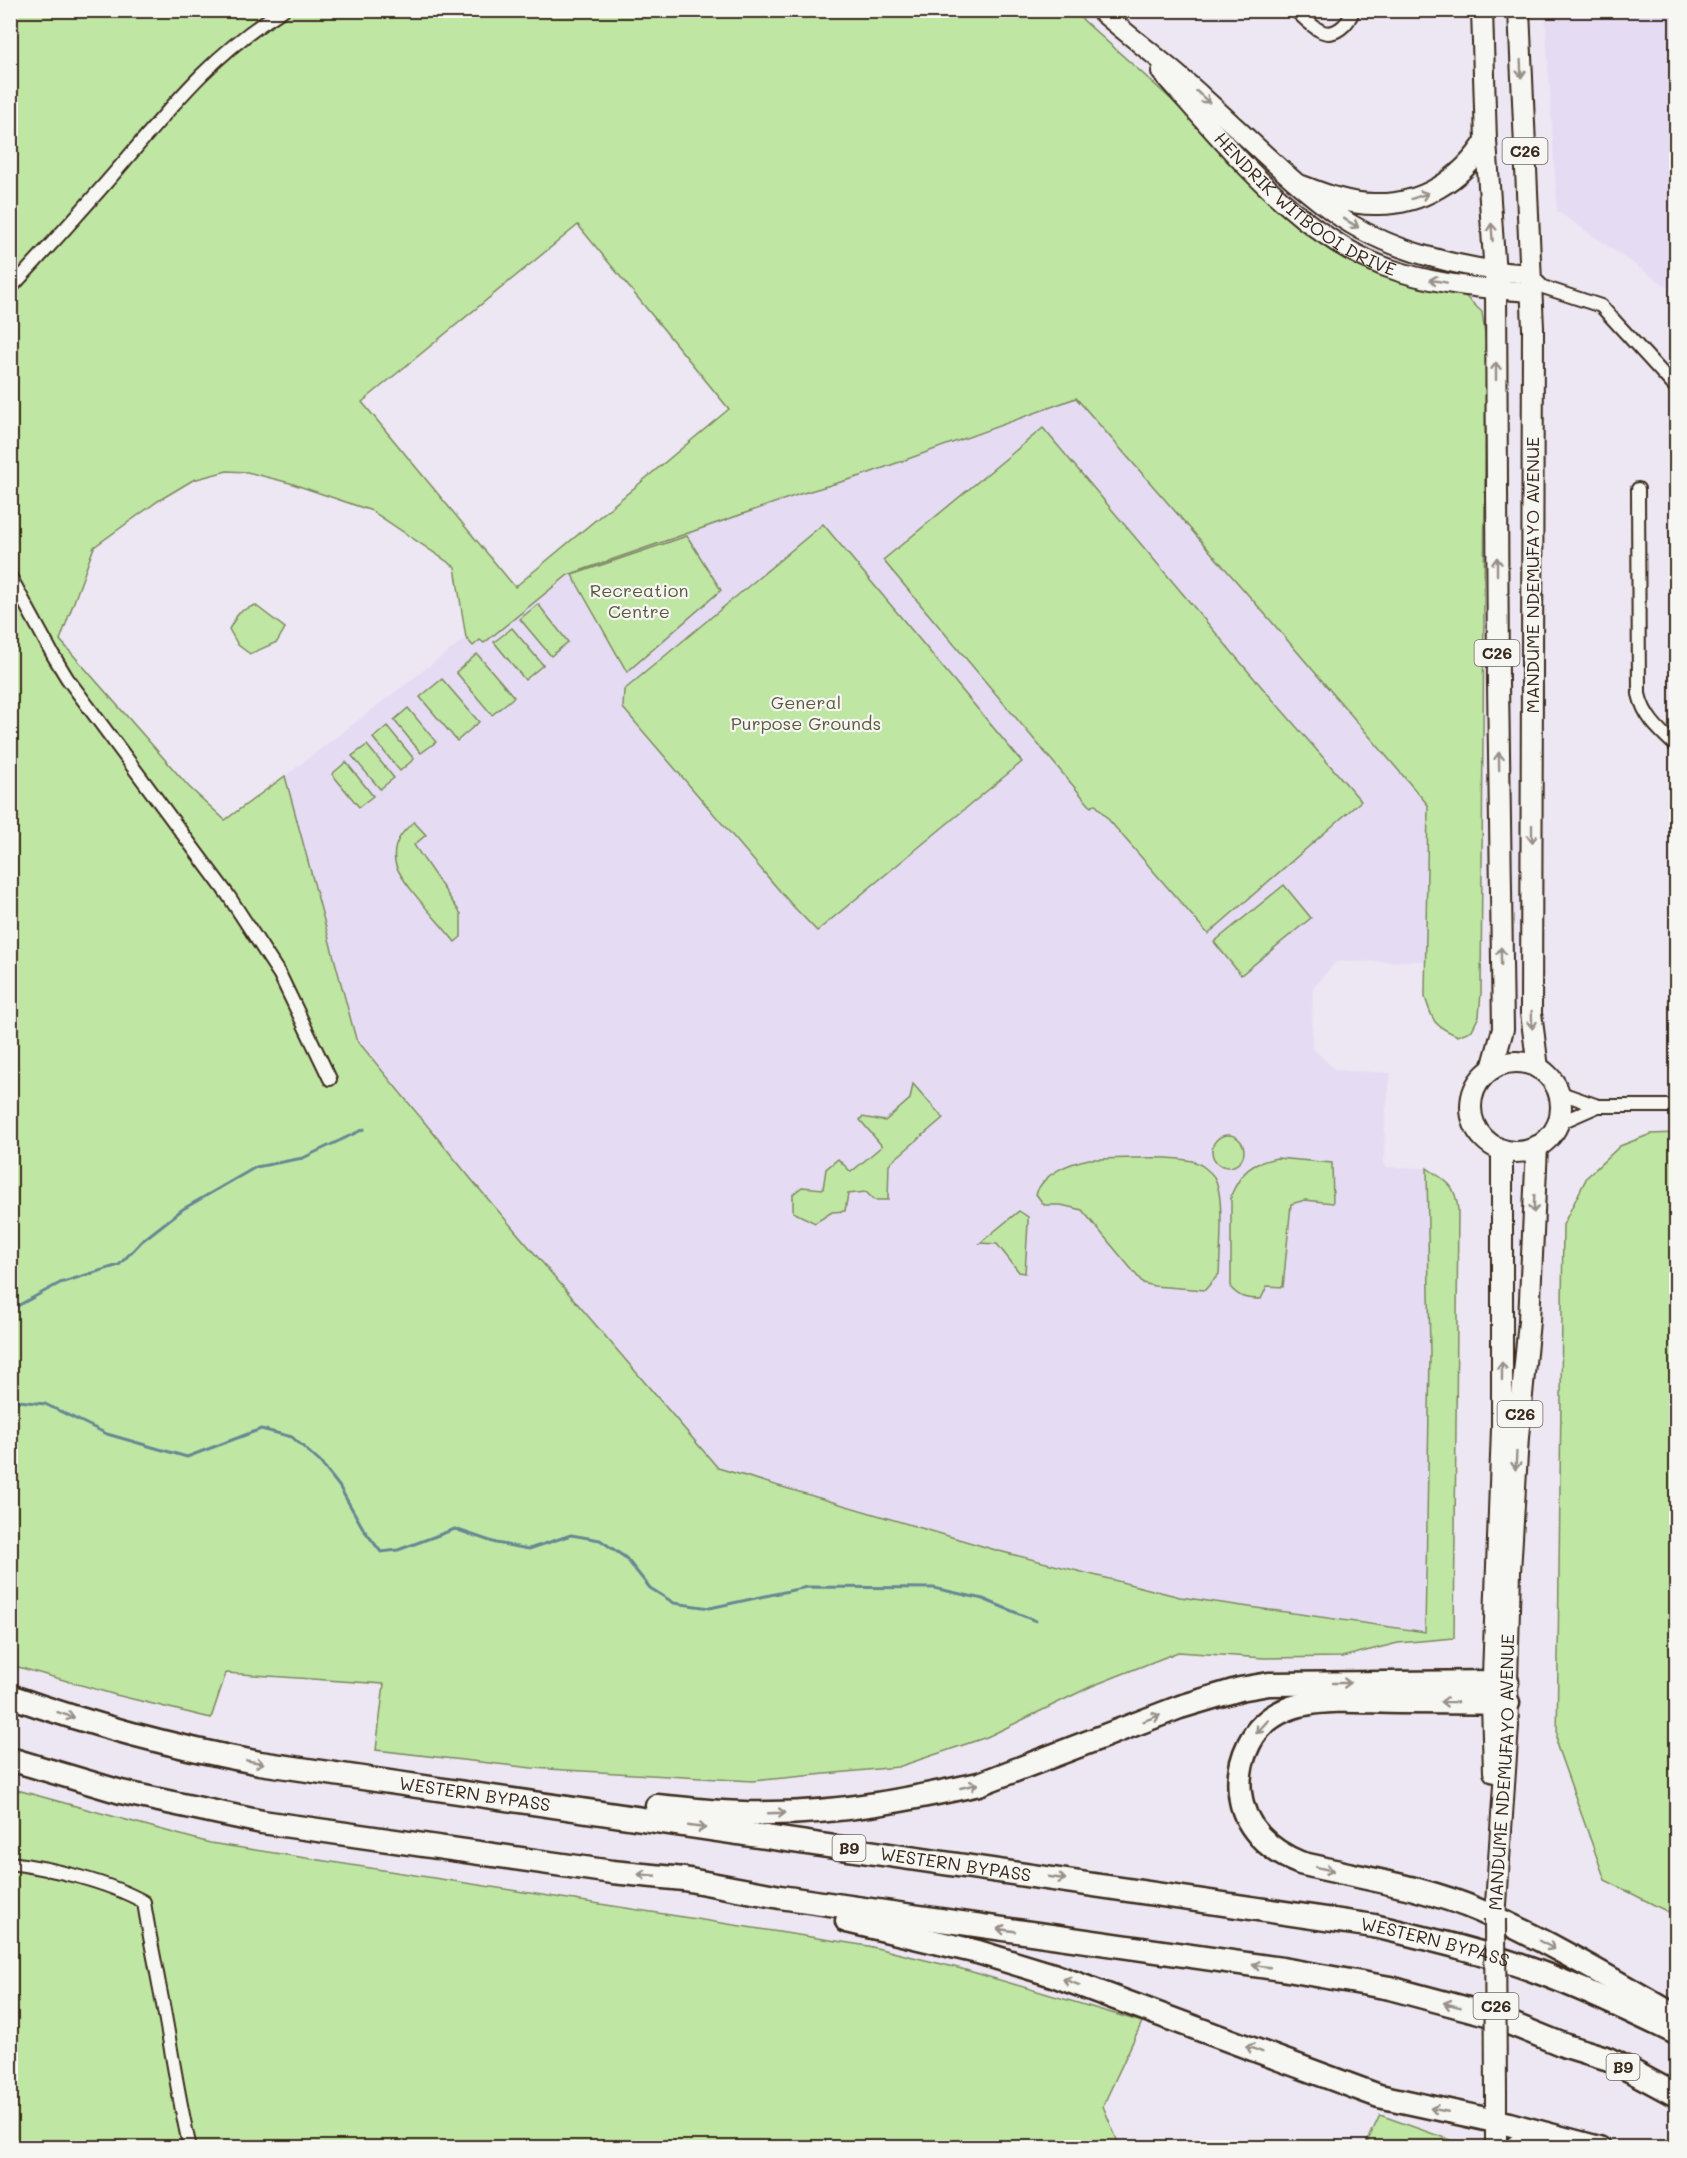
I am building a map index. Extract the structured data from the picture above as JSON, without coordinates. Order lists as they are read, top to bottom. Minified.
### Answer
{"streets":{"highway":["WESTERN BYPASS","B9"],"main road":["C26","HENDRIK WITBOOI DRIVE","MANDUME NDEMUFAYO AVENUE"]},"crossings":[["C26","MANDUME NDEMUFAYO AVENUE"],["HENDRIK WITBOOI DRIVE","MANDUME NDEMUFAYO AVENUE"]],"parks":["Recreation Centre","General Purpose Grounds"]}
